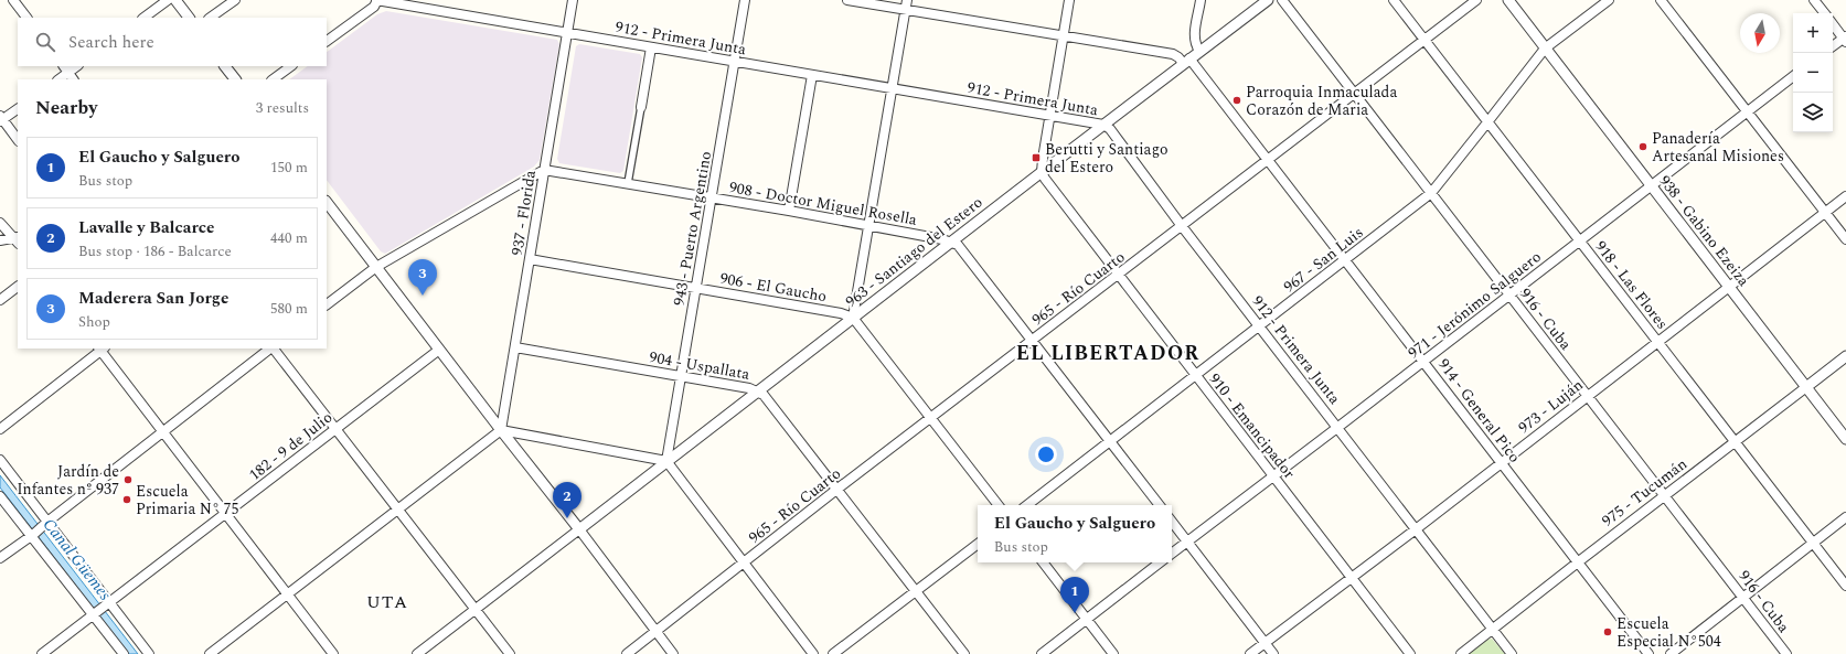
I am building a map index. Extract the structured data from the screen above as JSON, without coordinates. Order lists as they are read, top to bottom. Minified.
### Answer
{"streets":{"street":["912 - Primera Junta","908 - Doctor Miguel Rosella","937 - Florida","943 - Puerto Argentino","938 - Gabino Ezeiza","963 - Santiago del Estero","967 - San Luis","918 - Las Flores","906 - El Gaucho","965 - Río Cuarto","971 - Jerónimo Salguero","916 - Cuba","904 - Uspallata","973 - Luján","914 - General Pico","910 - Emancipador","182 - 9 de Julio","975 - Tucumán"]},"crossings":[["912 - Primera Junta","937 - Florida"],["912 - Primera Junta","943 - Puerto Argentino"],["912 - Primera Junta","963 - Santiago del Estero"],["912 - Primera Junta","967 - San Luis"],["912 - Primera Junta","965 - Río Cuarto"],["912 - Primera Junta","971 - Jerónimo Salguero"],["912 - Primera Junta","973 - Luján"],["912 - Primera Junta","975 - Tucumán"],["908 - Doctor Miguel Rosella","937 - Florida"],["908 - Doctor Miguel Rosella","943 - Puerto Argentino"],["908 - Doctor Miguel Rosella","963 - Santiago del Estero"],["937 - Florida","906 - El Gaucho"],["937 - Florida","904 - Uspallata"],["943 - Puerto Argentino","963 - Santiago del Estero"],["943 - Puerto Argentino","906 - El Gaucho"],["943 - Puerto Argentino","904 - Uspallata"],["938 - Gabino Ezeiza","967 - San Luis"],["938 - Gabino Ezeiza","971 - Jerónimo Salguero"],["938 - Gabino Ezeiza","973 - Luján"],["938 - Gabino Ezeiza","975 - Tucumán"],["963 - Santiago del Estero","906 - El Gaucho"],["963 - Santiago del Estero","904 - Uspallata"],["963 - Santiago del Estero","914 - General Pico"],["963 - Santiago del Estero","910 - Emancipador"],["967 - San Luis","918 - Las Flores"],["967 - San Luis","916 - Cuba"],["967 - San Luis","914 - General Pico"],["967 - San Luis","910 - Emancipador"],["918 - Las Flores","965 - Río Cuarto"],["918 - Las Flores","971 - Jerónimo Salguero"],["918 - Las Flores","973 - Luján"],["918 - Las Flores","975 - Tucumán"],["965 - Río Cuarto","916 - Cuba"],["965 - Río Cuarto","904 - Uspallata"],["965 - Río Cuarto","914 - General Pico"],["965 - Río Cuarto","910 - Emancipador"],["971 - Jerónimo Salguero","916 - Cuba"],["971 - Jerónimo Salguero","914 - General Pico"],["971 - Jerónimo Salguero","910 - Emancipador"],["916 - Cuba","973 - Luján"],["916 - Cuba","975 - Tucumán"],["973 - Luján","914 - General Pico"],["973 - Luján","910 - Emancipador"],["914 - General Pico","975 - Tucumán"]],"districts":["EL LIBERTADOR","UTA"],"water":["Canal Güemes"],"places":{"other":["Parroquia Inmaculada Corazón de Maria","Panadería Artesanal Misiones","Jardín de Infantes nº 937","Escuela Primaria N° 75","Escuela Especial N°504"],"transit":["Berutti y Santiago del Estero"]},"north":"bottom","page":{"map_buttons":["+","−"],"search":"Search here","heading":["Nearby","3 results"],"list":[{"mark":"1","name":"El Gaucho y Salguero","note":"Bus stop","value":"150 m"},{"mark":"2","name":"Lavalle y Balcarce","note":"Bus stop · 186 - Balcarce","value":"440 m"},{"mark":"3","name":"Maderera San Jorge","note":"Shop","value":"580 m"}],"pins":["3","2","1"],"popup":["El Gaucho y Salguero","Bus stop"]}}
